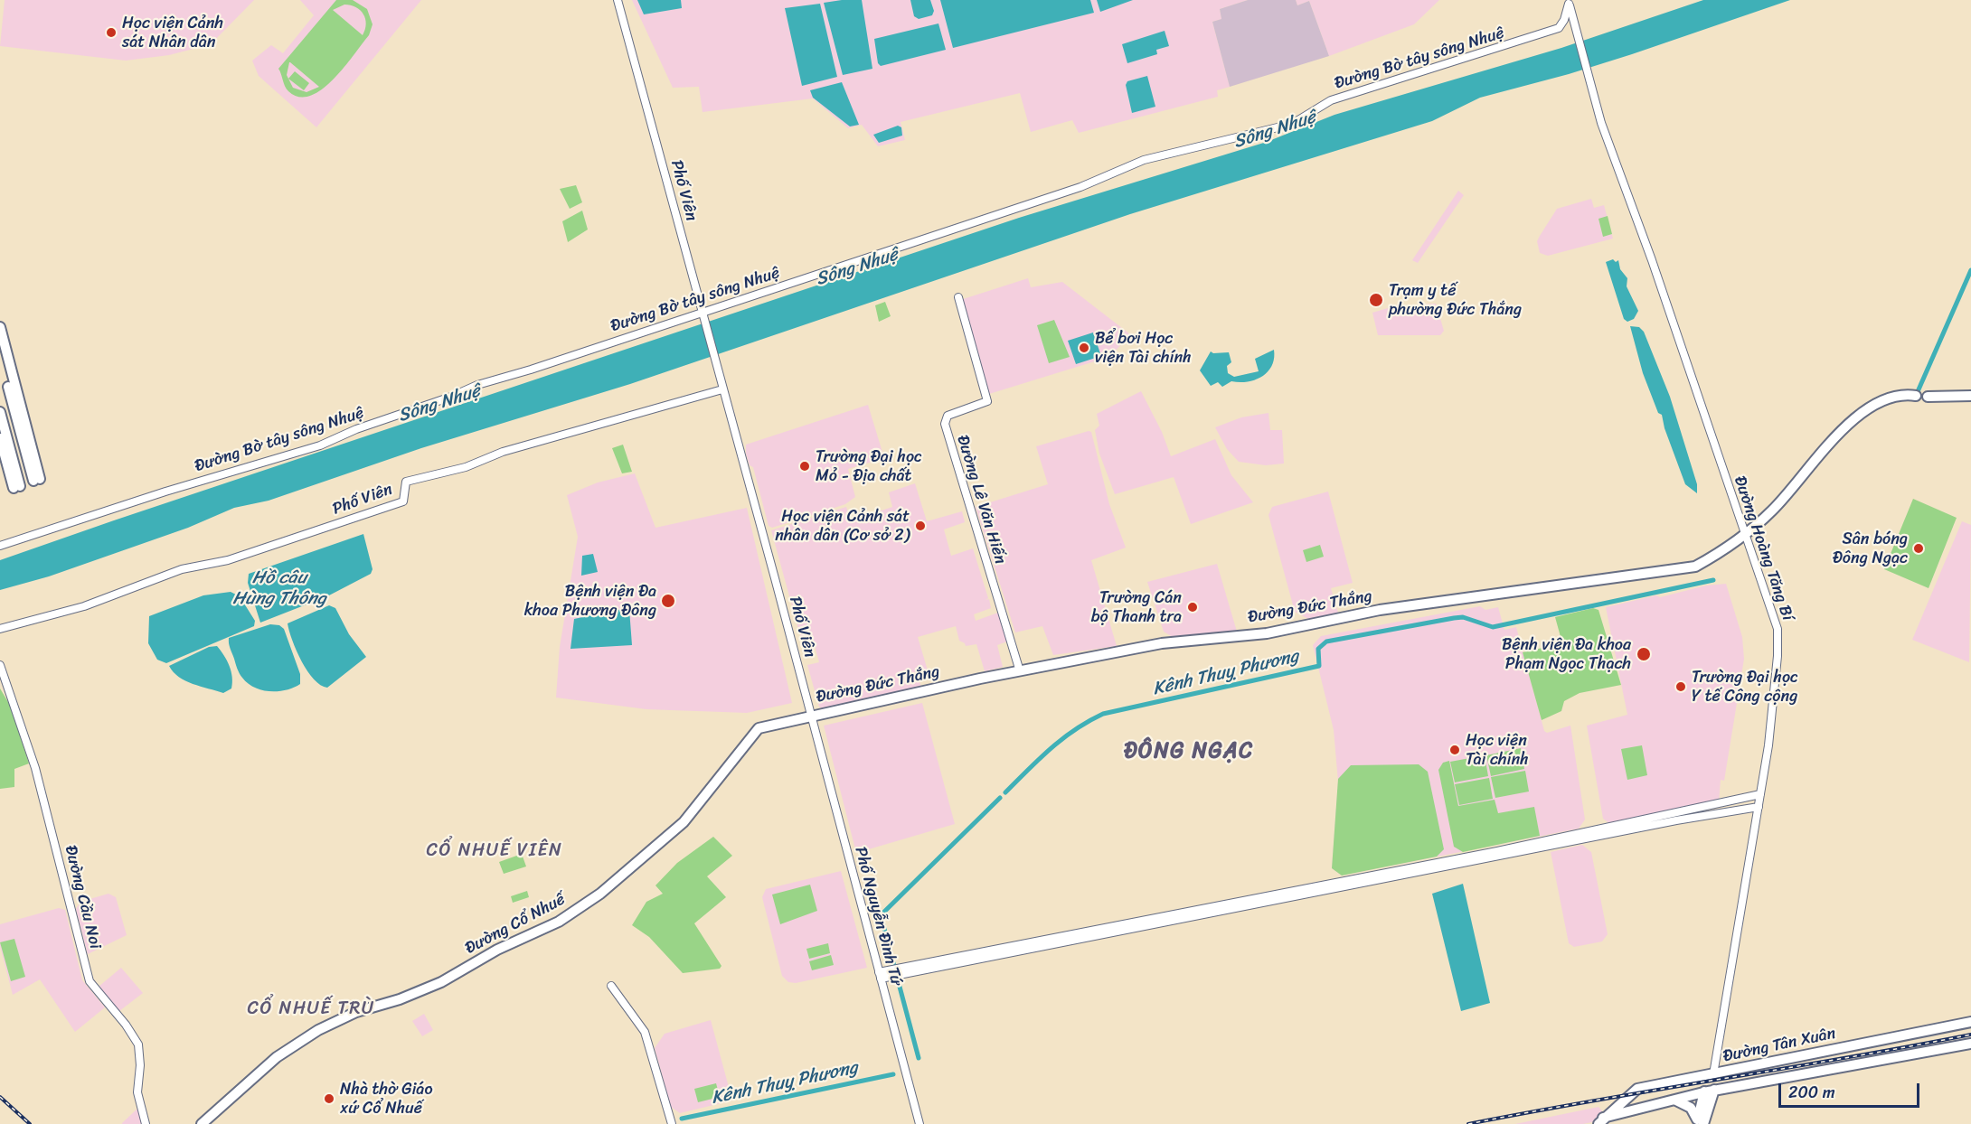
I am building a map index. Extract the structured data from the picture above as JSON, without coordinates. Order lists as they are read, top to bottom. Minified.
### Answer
{"streets":{"main road":["Đường Đức Thắng","Đường Cổ Nhuế","Đường Tân Xuân"],"street":["Đường Bờ tây sông Nhuệ","Phố Viên","Đường Lê Văn Hiến","Đường Hoàng Tăng Bí","Đường Cầu Noi","Phố Nguyễn Đình Tứ"]},"crossings":[["Đường Bờ tây sông Nhuệ","Phố Viên"],["Đường Bờ tây sông Nhuệ","Đường Hoàng Tăng Bí"],["Phố Viên","Đường Đức Thắng"],["Phố Viên","Phố Nguyễn Đình Tứ"],["Phố Viên","Đường Cổ Nhuế"],["Đường Lê Văn Hiến","Đường Đức Thắng"],["Đường Hoàng Tăng Bí","Đường Đức Thắng"],["Đường Hoàng Tăng Bí","Đường Tân Xuân"],["Đường Đức Thắng","Phố Nguyễn Đình Tứ"],["Đường Đức Thắng","Đường Cổ Nhuế"],["Phố Nguyễn Đình Tứ","Đường Cổ Nhuế"]],"districts":["ĐÔNG NGẠC","CỔ NHUẾ VIÊN","CỔ NHUẾ TRÙ"],"water":["Sông Nhuệ","Hồ câu Hùng Thông","Kênh Thuỵ Phương"],"places":["Học viện Cảnh sát Nhân dân","Trạm y tế phường Đức Thắng","Bể bơi Học viện Tài chính","Trường Đại học Mỏ - Địa chất","Học viện Cảnh sát nhân dân (Cơ sở 2)","Sân bóng Đông Ngạc","Bệnh viện Đa khoa Phương Đông","Trường Cán bộ Thanh tra","Bệnh viện Đa khoa Phạm Ngọc Thạch","Trường Đại học Y tế Công cộng","Học viện Tài chính","Nhà thờ Giáo xứ Cổ Nhuế"],"scale_bar":"200 m"}
